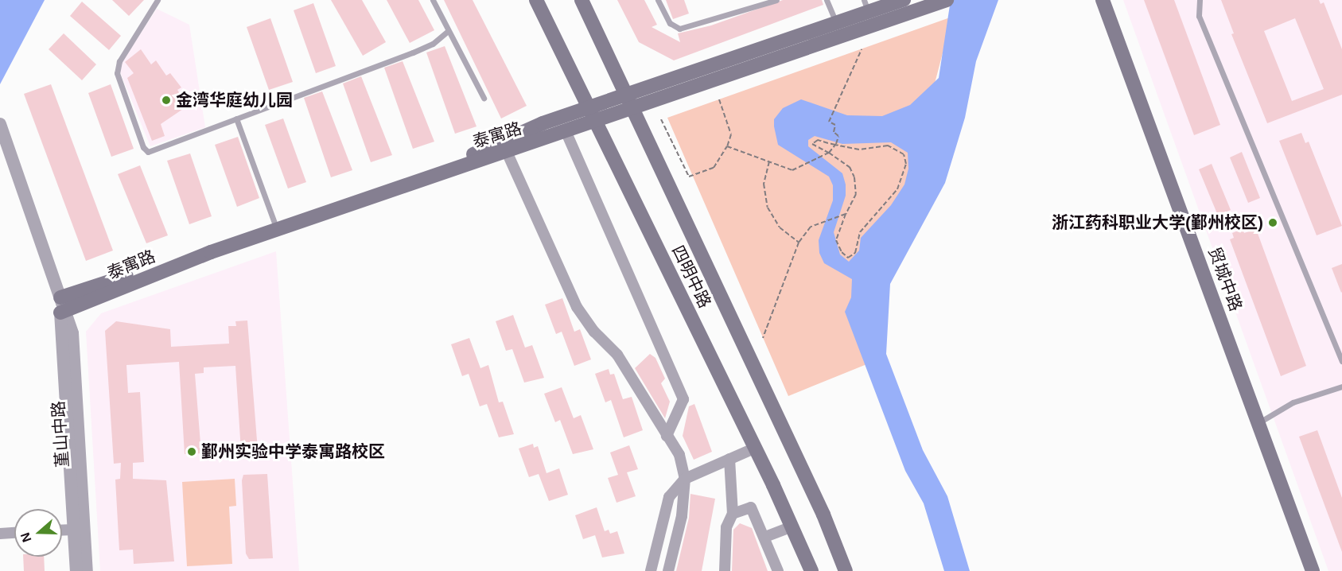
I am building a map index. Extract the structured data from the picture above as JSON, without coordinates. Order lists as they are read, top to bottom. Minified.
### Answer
{"streets":{"main road":["泰寓路","四明中路","贸城中路"],"street":["堇山中路"]},"crossings":[["泰寓路","四明中路"],["泰寓路","堇山中路"]],"places":["金湾华庭幼儿园","浙江药科职业大学(鄞州校区)","鄞州实验中学泰寓路校区"],"north":"left"}
